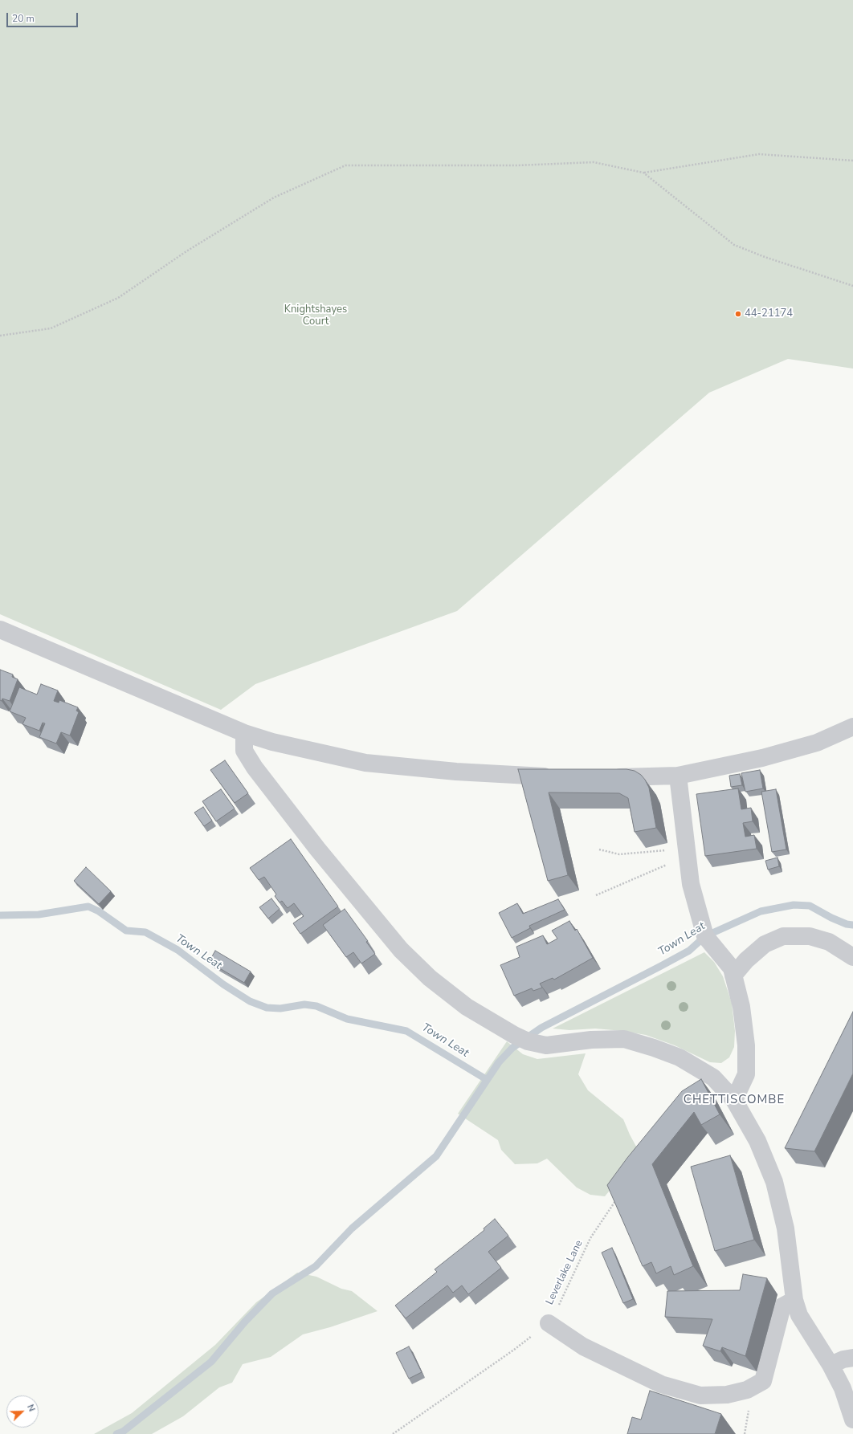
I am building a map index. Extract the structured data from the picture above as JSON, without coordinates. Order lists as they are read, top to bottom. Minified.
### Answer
{"streets":{"path":["Leverlake Lane"]},"districts":["CHETTISCOMBE"],"water":["Town Leat"],"parks":["Knightshayes Court"],"places":["44-21174"],"scale_bar":"20 m","north":"top right"}
